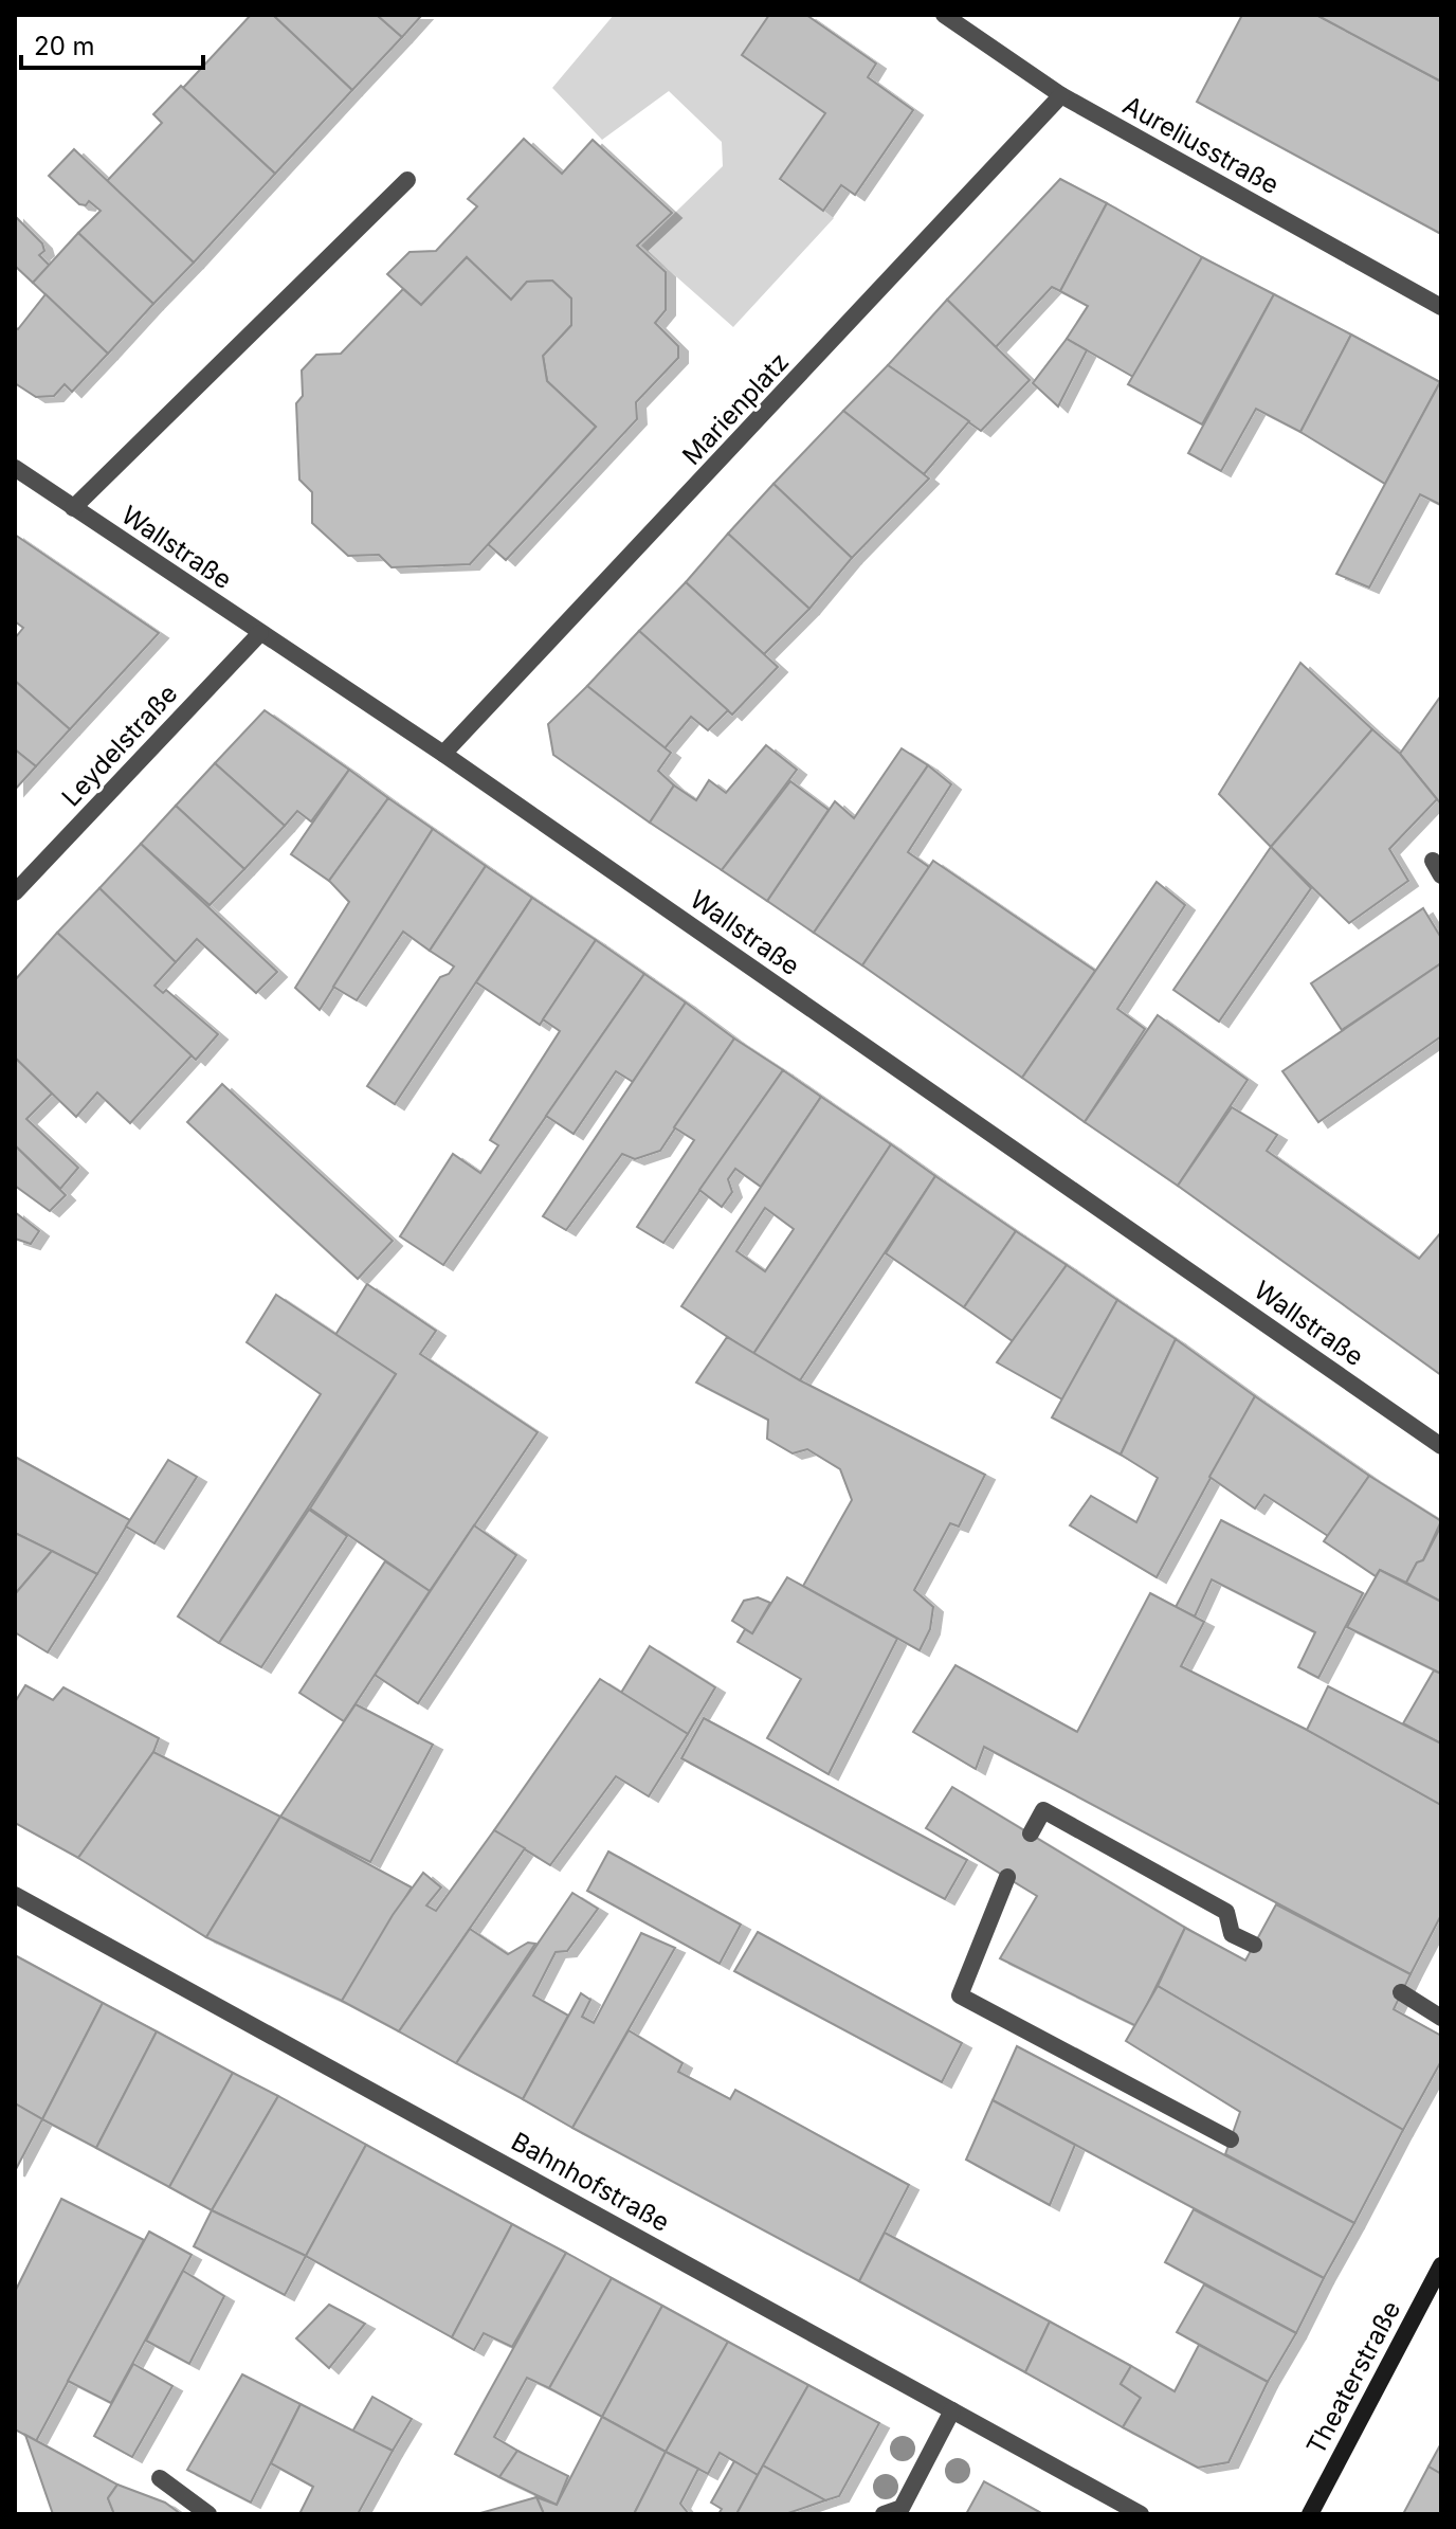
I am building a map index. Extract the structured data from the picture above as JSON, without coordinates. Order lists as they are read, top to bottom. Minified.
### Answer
{"streets":{"street":["Aureliusstraße","Marienplatz","Wallstraße","Leydelstraße","Bahnhofstraße","Theaterstraße"]},"crossings":[["Aureliusstraße","Marienplatz"],["Marienplatz","Wallstraße"],["Wallstraße","Leydelstraße"]],"scale_bar":"20 m"}
